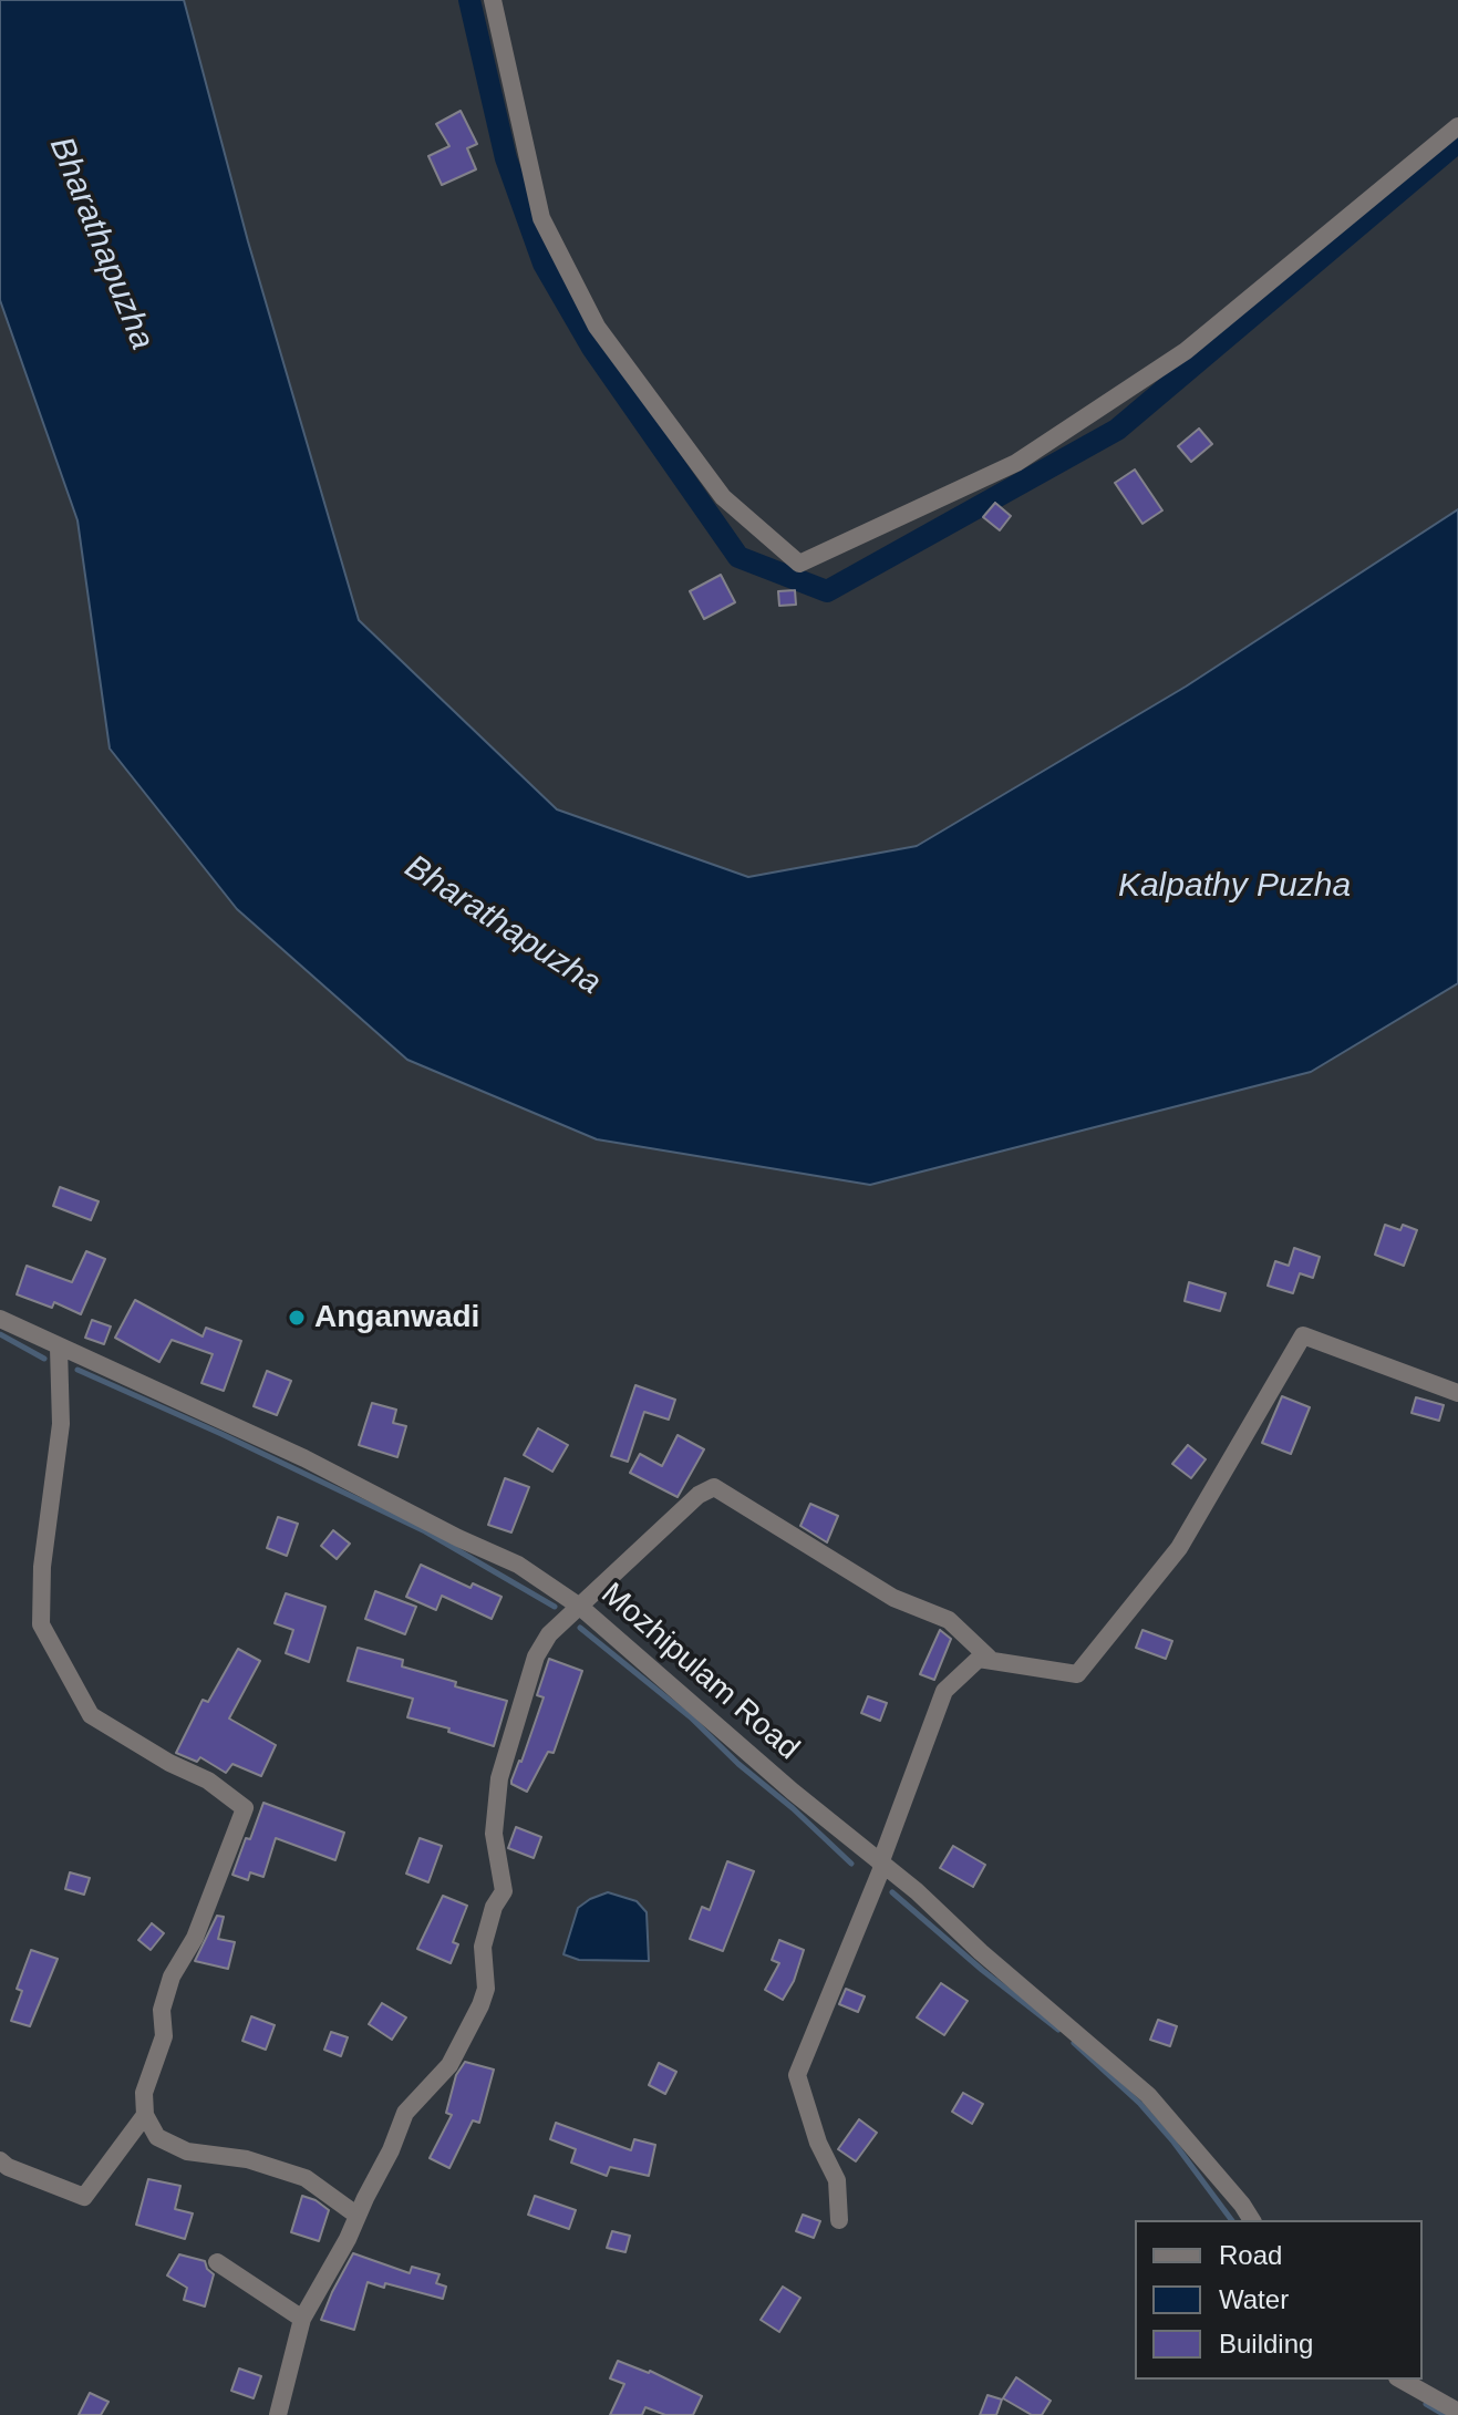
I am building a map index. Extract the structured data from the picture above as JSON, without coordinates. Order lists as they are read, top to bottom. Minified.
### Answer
{"streets":{"street":["Mozhipulam Road"]},"water":["Bharathapuzha","Kalpathy Puzha"],"places":["Anganwadi"],"legend":["Road","Water","Building"]}
